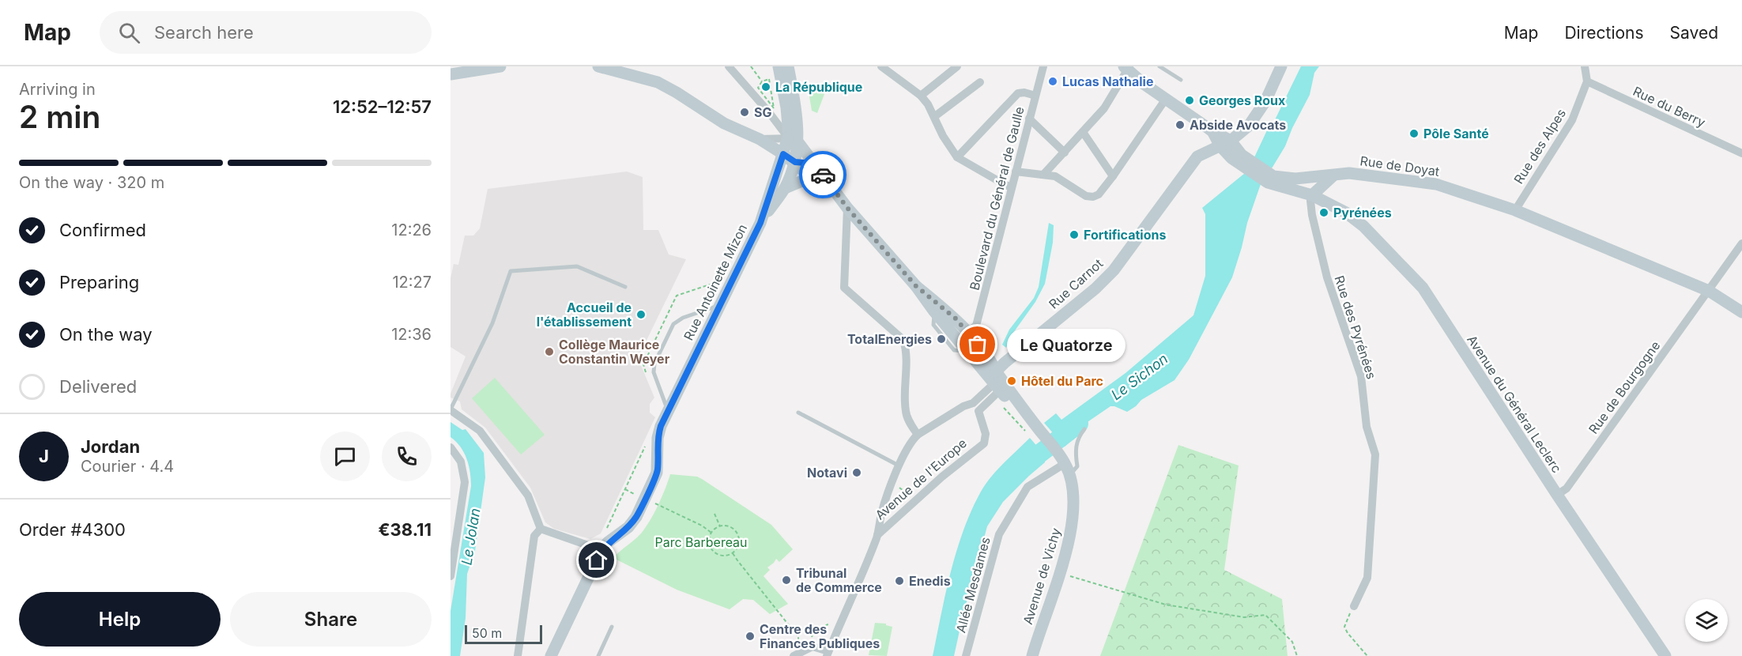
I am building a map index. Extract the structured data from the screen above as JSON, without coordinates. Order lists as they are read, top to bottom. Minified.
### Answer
{"streets":{"main road":["Rue de Doyat","Rue Antoinette Mizon","Rue Carnot","Avenue du Général Leclerc","Avenue de Vichy"],"street":["Rue du Berry","Rue des Alpes","Boulevard du Général de Gaulle","Rue des Pyrénées","Rue de Bourgogne","Avenue de l'Europe","Allée Mesdames"]},"crossings":[["Rue du Berry","Rue des Alpes"],["Rue des Alpes","Rue de Doyat"],["Rue de Doyat","Rue de Bourgogne"],["Rue de Doyat","Avenue du Général Leclerc"],["Rue Carnot","Avenue de l'Europe"],["Rue Carnot","Avenue de Vichy"],["Rue des Pyrénées","Avenue du Général Leclerc"],["Rue de Bourgogne","Avenue du Général Leclerc"],["Avenue de l'Europe","Avenue de Vichy"],["Avenue de Vichy","Allée Mesdames"]],"water":["Le Sichon","Le Jolan"],"parks":["Parc Barbereau"],"places":["Lucas Nathalie","La République","Georges Roux","SG","Abside Avocats","Pôle Santé","Pyrénées","Fortifications","Accueil de l'établissement","TotalEnergies","Le Quatorze","Collège Maurice Constantin Weyer","Hôtel du Parc","Notavi","Tribunal de Commerce","Enedis","Centre des Finances Publiques"],"scale_bar":"50 m","page":{"header":"Map","search":"Search here","nav":["Map","Directions","Saved"],"heading":["2 min","Arriving in","12:52–12:57"],"panel":["Jordan","Courier · 4.4","Order #4300","€38.11"],"bar":"On the way · 320 m","list":[["Confirmed","12:26"],["Preparing","12:27"],["On the way","12:36"],"Delivered"],"bubble":"Le Quatorze","round":"J","buttons":["Help","Share"],"scale":"50 m"}}
